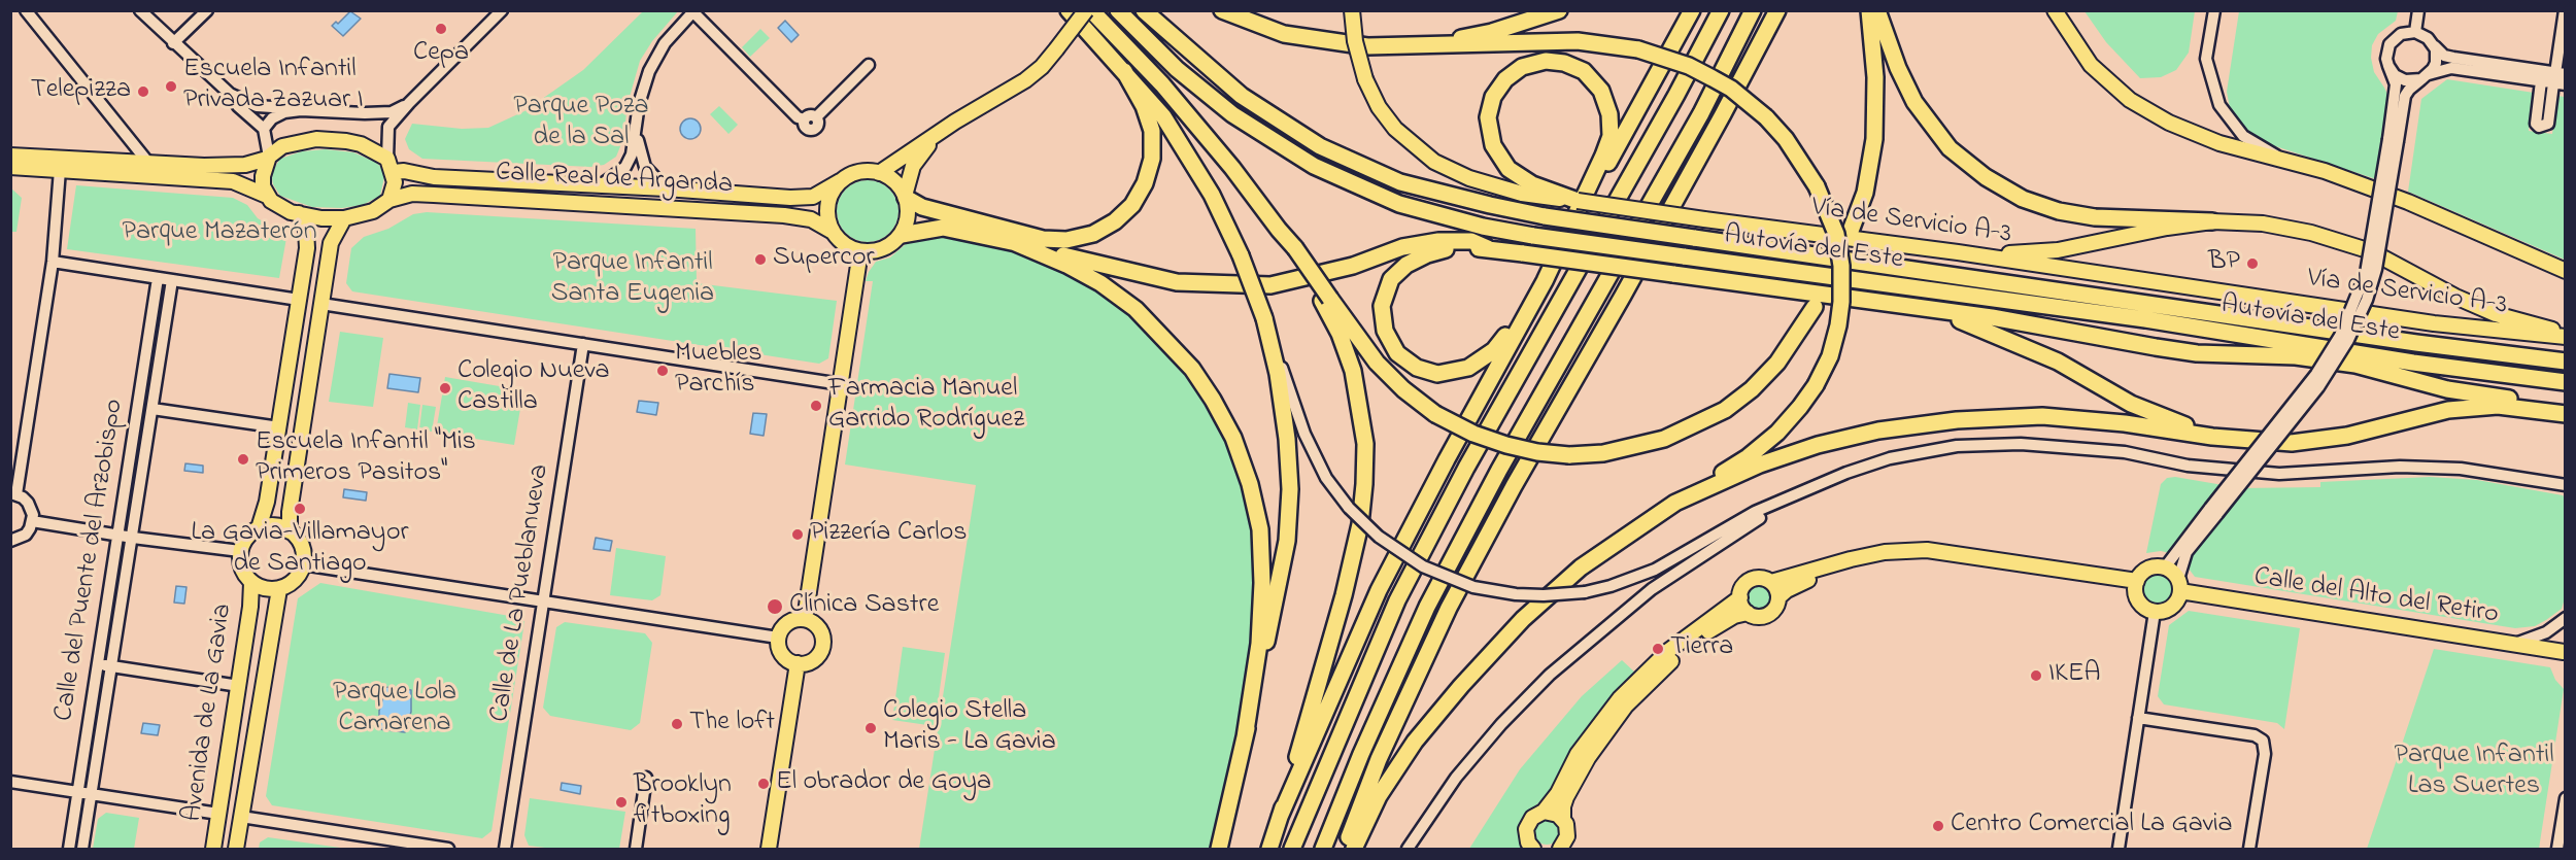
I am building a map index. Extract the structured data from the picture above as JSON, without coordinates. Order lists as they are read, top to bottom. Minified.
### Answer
{"streets":{"highway":["Autovía del Este"],"main road":["Calle Real de Arganda","Vía de Servicio A-3","Calle del Alto del Retiro","Avenida de La Gavia"],"street":["Calle del Puente del Arzobispo","Calle de La Pueblanueva"]},"parks":["Parque Poza de la Sal","Parque Mazaterón","Parque Infantil Santa Eugenia","Parque Lola Camarena","Parque Infantil Las Suertes"],"places":["Cepa","Escuela Infantil Privada Zazuar I","Telepizza","Supercor","BP","Muebles Parchís","Colegio Nueva Castilla","Farmacia Manuel Garrido Rodríguez","Escuela Infantil \"Mis Primeros Pasitos\"","La Gavia-Villamayor de Santiago","Pizzería Carlos","Clínica Sastre","Tierra","IKEA","The loft","Colegio Stella Maris - La Gavia","El obrador de Goya","Brooklyn fitboxing","Centro Comercial La Gavia"]}
